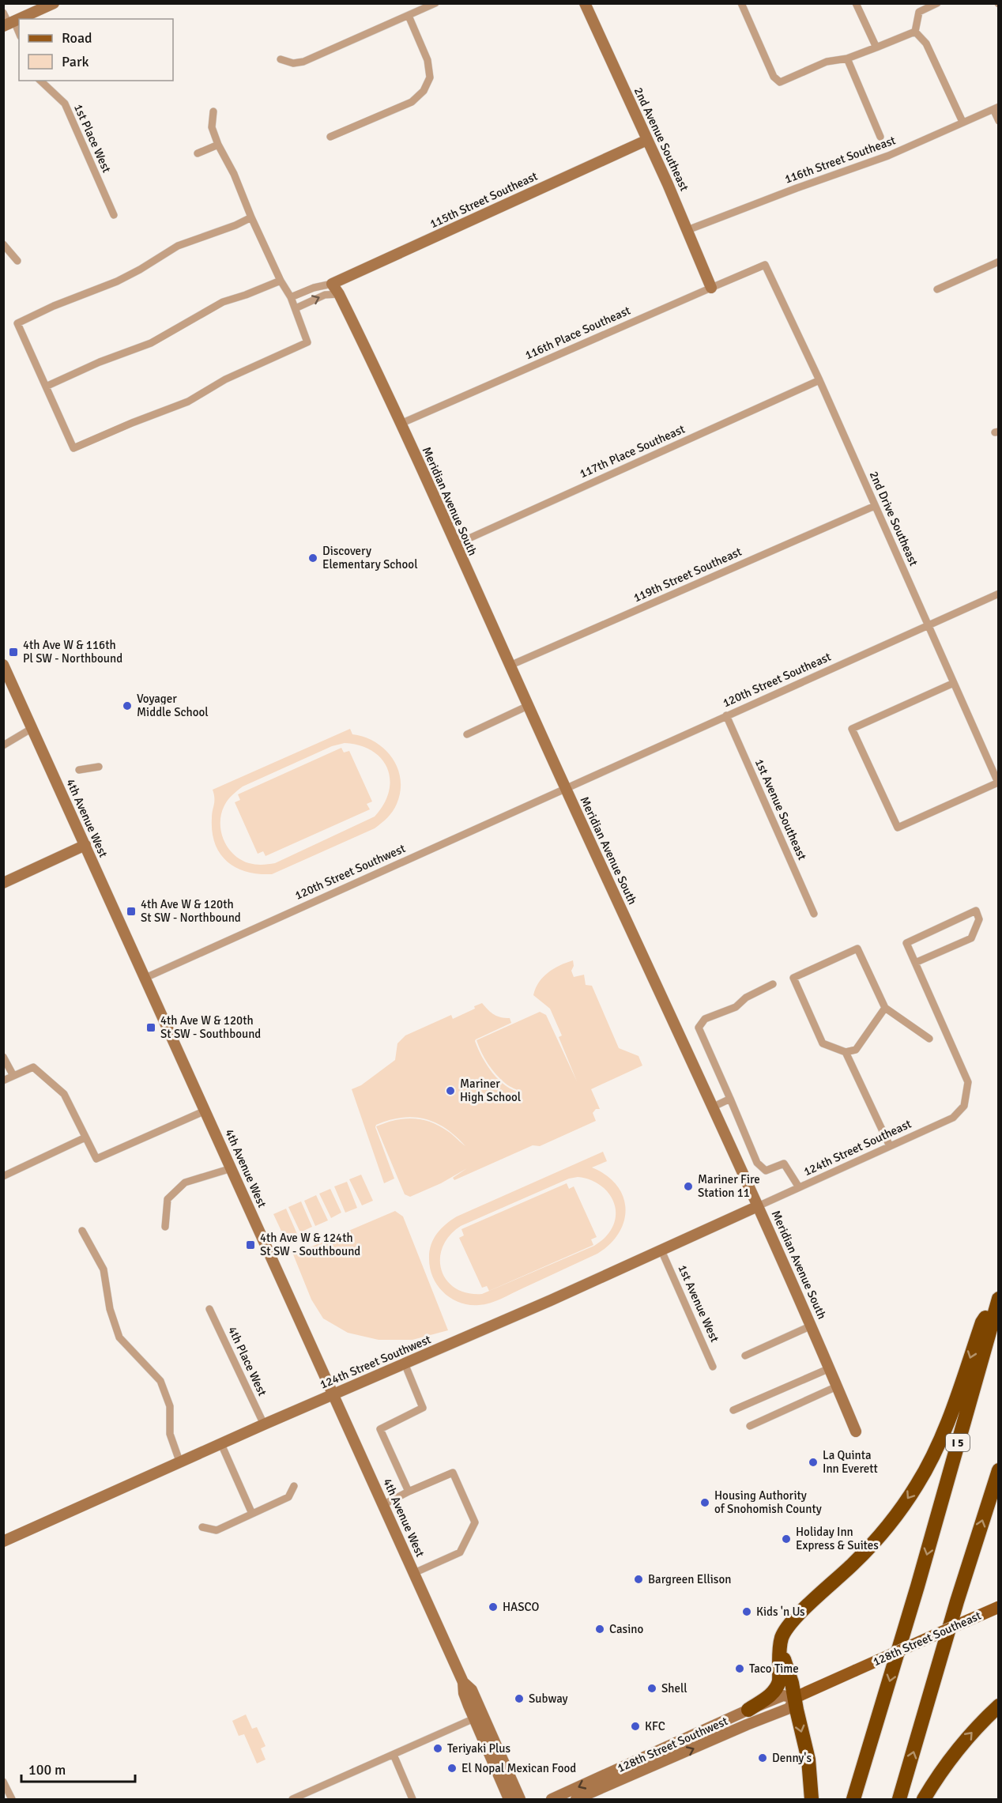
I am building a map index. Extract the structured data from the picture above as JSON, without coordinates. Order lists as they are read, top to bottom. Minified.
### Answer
{"streets":{"highway":["I 5"],"main road":["128th Street Southeast","128th Street Southwest"],"street":["1st Place West","2nd Avenue Southeast","116th Street Southeast","115th Street Southeast","116th Place Southeast","117th Place Southeast","Meridian Avenue South","2nd Drive Southeast","119th Street Southeast","120th Street Southeast","1st Avenue Southeast","4th Avenue West","120th Street Southwest","124th Street Southeast","1st Avenue West","4th Place West","124th Street Southwest"]},"crossings":[["2nd Avenue Southeast","116th Street Southeast"],["2nd Avenue Southeast","115th Street Southeast"],["2nd Avenue Southeast","116th Place Southeast"],["115th Street Southeast","Meridian Avenue South"],["116th Place Southeast","Meridian Avenue South"],["116th Place Southeast","2nd Drive Southeast"],["117th Place Southeast","Meridian Avenue South"],["117th Place Southeast","2nd Drive Southeast"],["Meridian Avenue South","119th Street Southeast"],["Meridian Avenue South","120th Street Southeast"],["Meridian Avenue South","120th Street Southwest"],["Meridian Avenue South","124th Street Southeast"],["Meridian Avenue South","124th Street Southwest"],["2nd Drive Southeast","119th Street Southeast"],["2nd Drive Southeast","120th Street Southeast"],["120th Street Southeast","1st Avenue Southeast"],["120th Street Southeast","120th Street Southwest"],["4th Avenue West","120th Street Southwest"],["4th Avenue West","124th Street Southwest"],["124th Street Southeast","124th Street Southwest"],["1st Avenue West","124th Street Southwest"],["4th Place West","124th Street Southwest"],["128th Street Southeast","128th Street Southwest"]],"places":{"other":["Discovery Elementary School","Voyager Middle School","Mariner High School","Mariner Fire Station 11","La Quinta Inn Everett","Housing Authority of Snohomish County","Holiday Inn Express & Suites","Bargreen Ellison","HASCO","Kids 'n Us","Casino","Taco Time","Shell","Subway","KFC","Teriyaki Plus","Denny's","El Nopal Mexican Food"],"transit":["4th Ave W & 116th Pl SW - Northbound","4th Ave W & 120th St SW - Northbound","4th Ave W & 120th St SW - Southbound","4th Ave W & 124th St SW - Southbound"]},"legend":["Road","Park"],"scale_bar":"100 m"}
